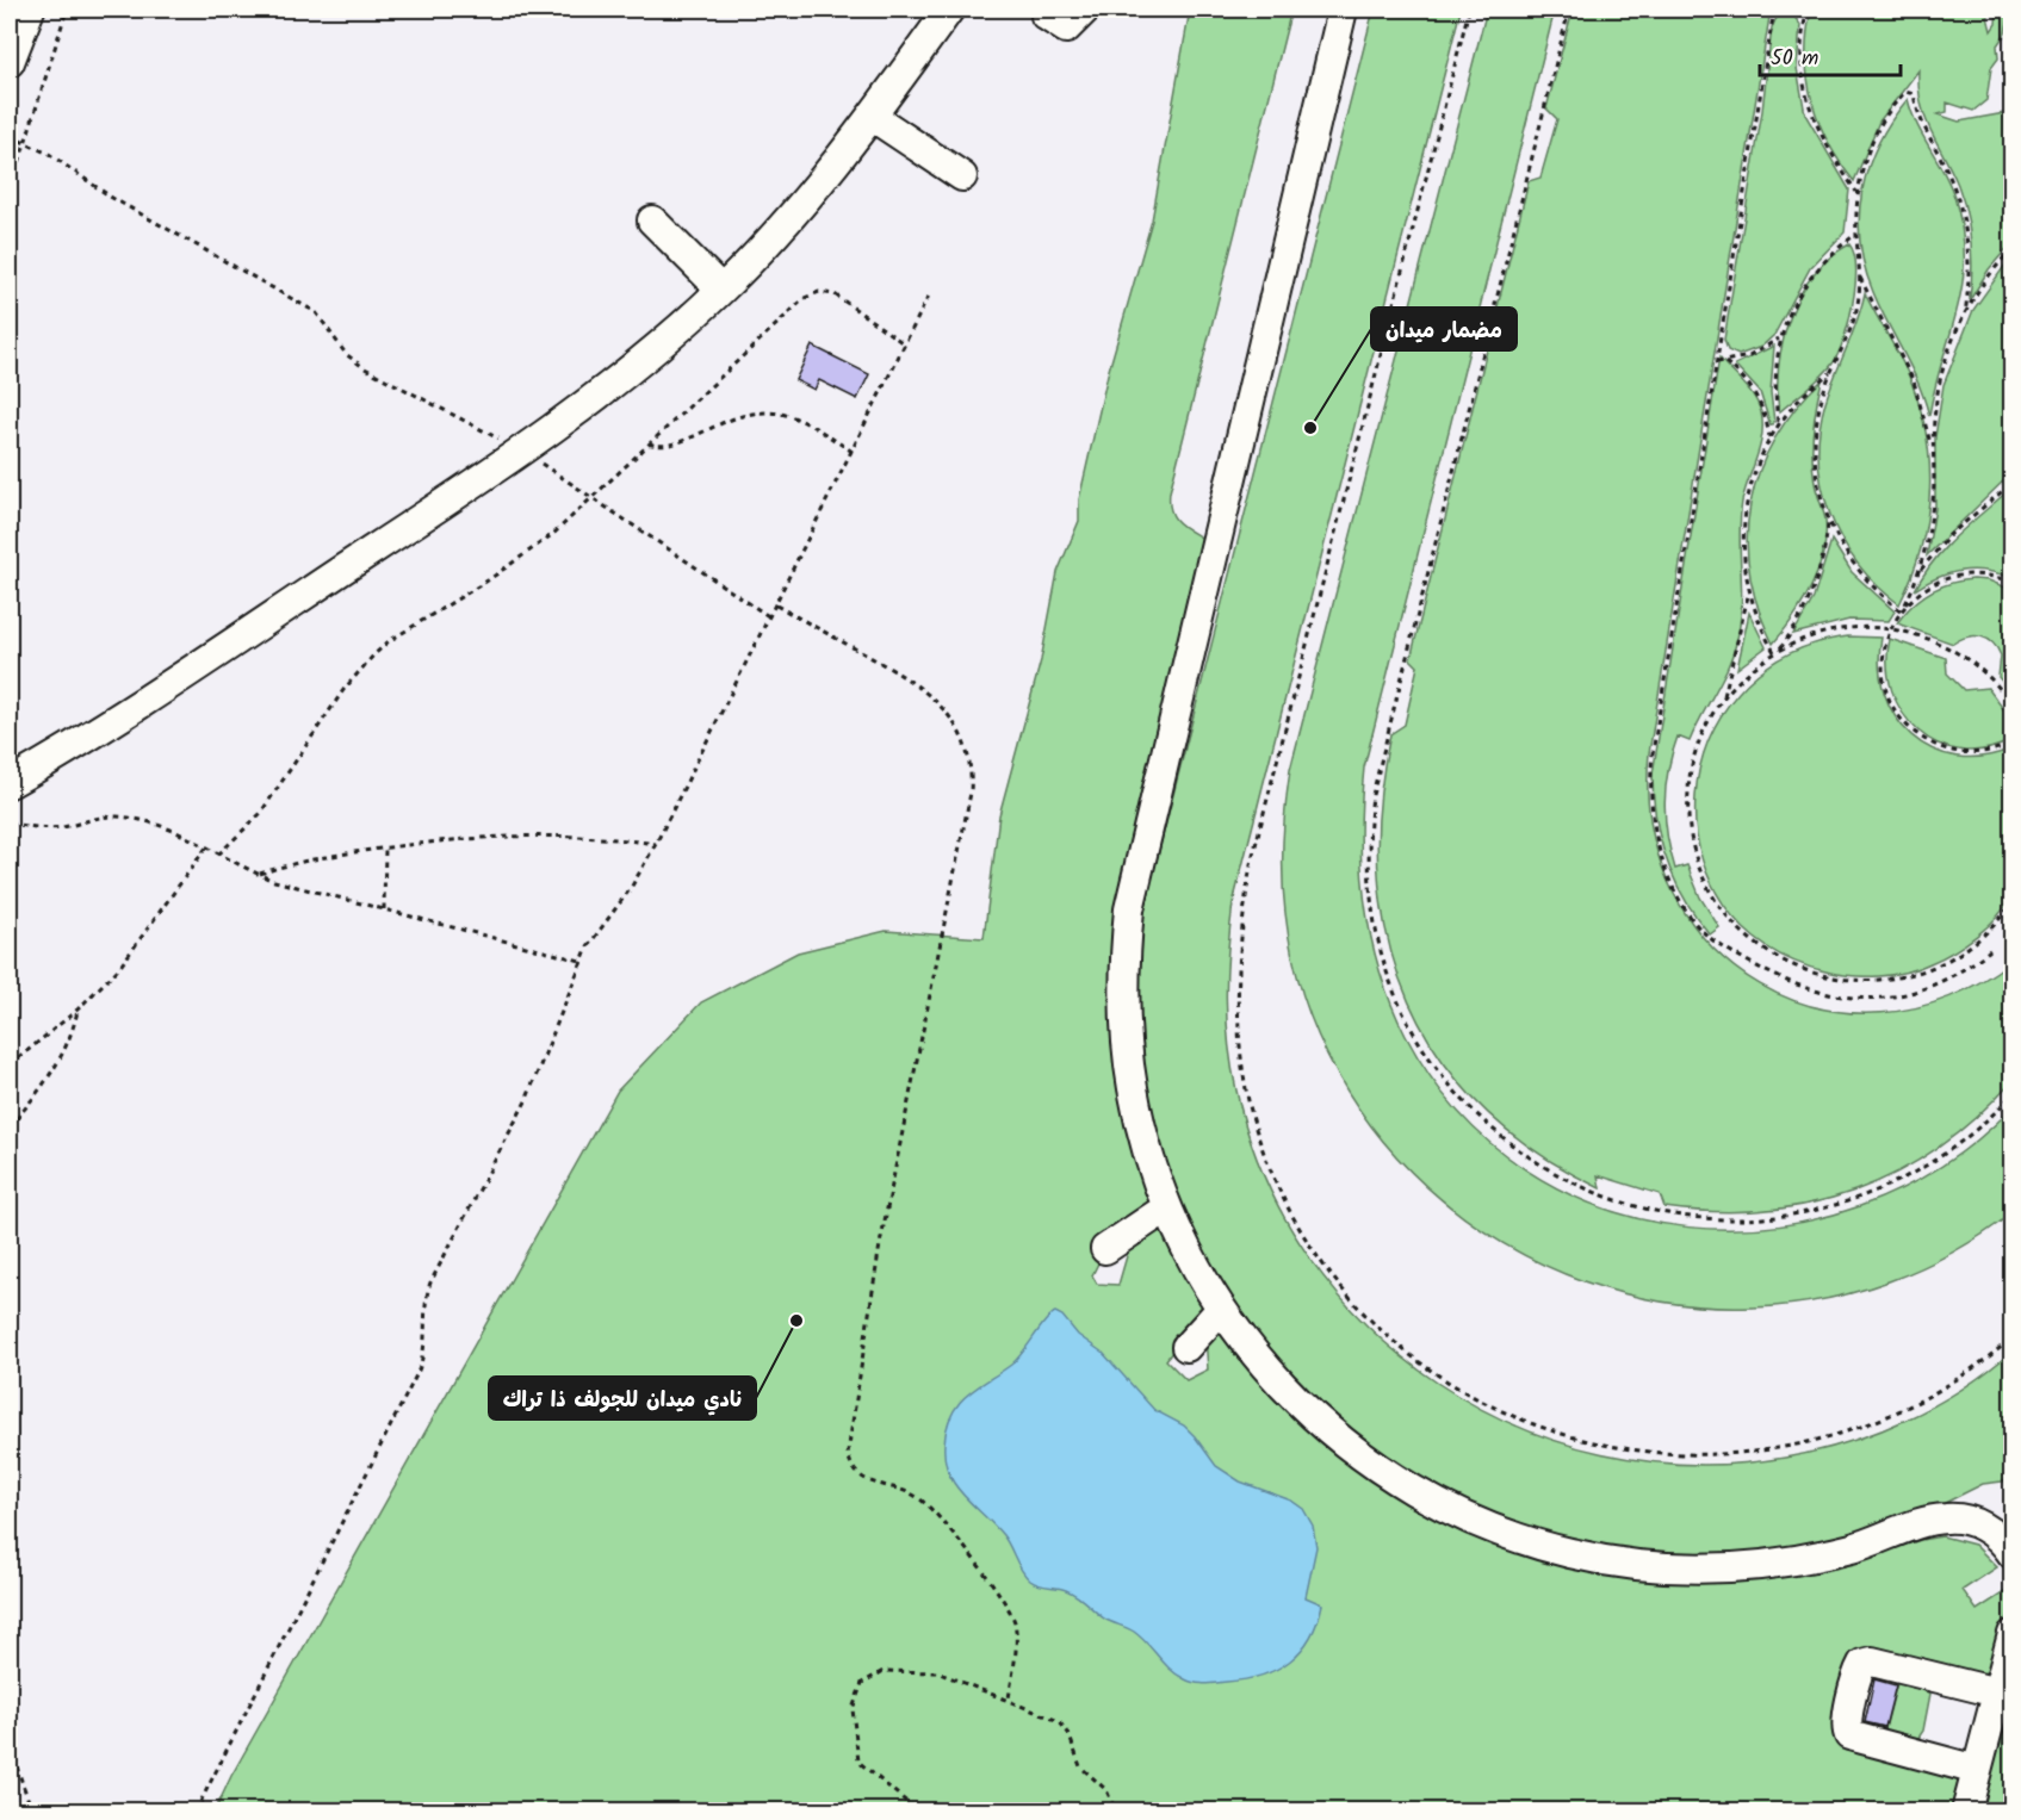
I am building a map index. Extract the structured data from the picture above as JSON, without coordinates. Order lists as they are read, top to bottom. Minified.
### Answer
{"places":["مضمار ميدان","نادي ميدان للجولف ذا تراك"],"scale_bar":"50 m"}
